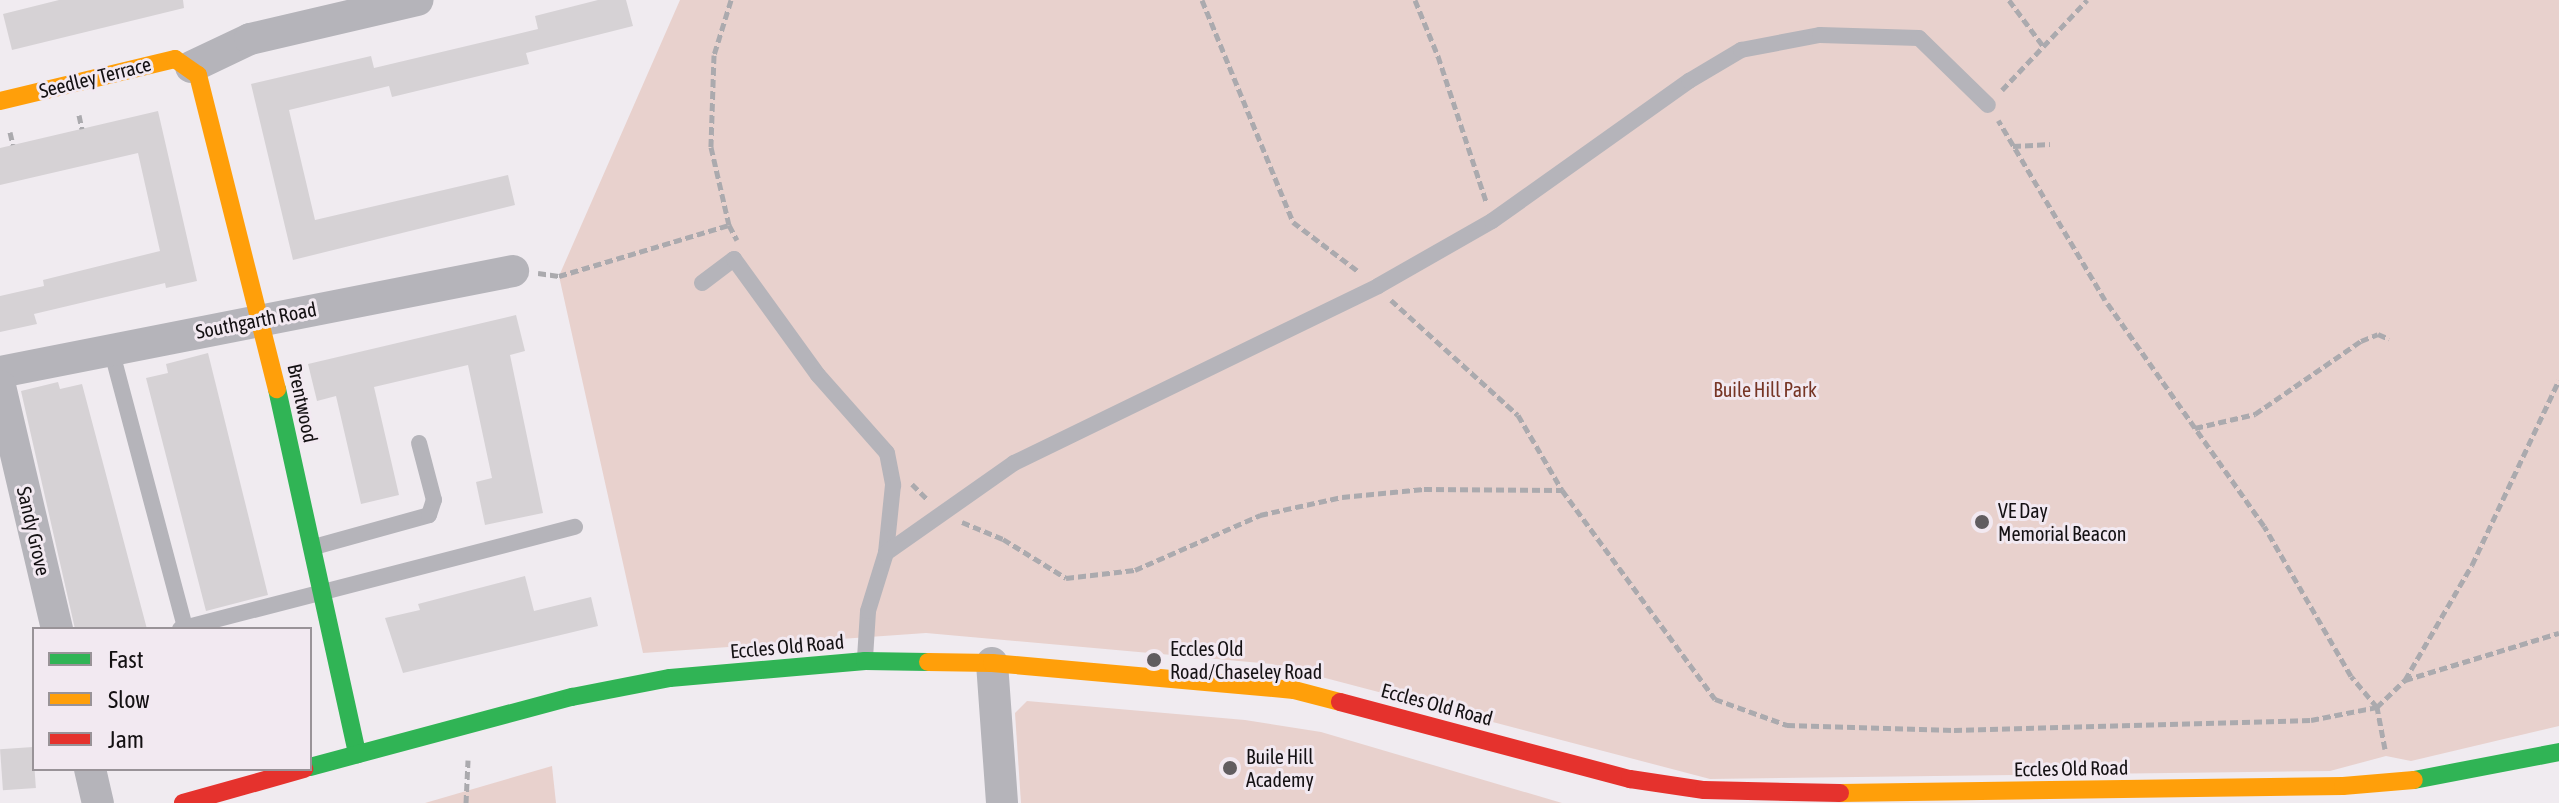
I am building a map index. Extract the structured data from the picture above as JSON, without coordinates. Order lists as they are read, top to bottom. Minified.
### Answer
{"streets":{"main road":["Seedley Terrace","Brentwood","Eccles Old Road"],"street":["Southgarth Road","Sandy Grove"]},"crossings":[["Seedley Terrace","Brentwood"],["Southgarth Road","Brentwood"],["Brentwood","Eccles Old Road"]],"parks":["Buile Hill Park"],"places":["VE Day Memorial Beacon","Eccles Old Road/Chaseley Road","Buile Hill Academy"],"legend":["Fast","Slow","Jam"]}
